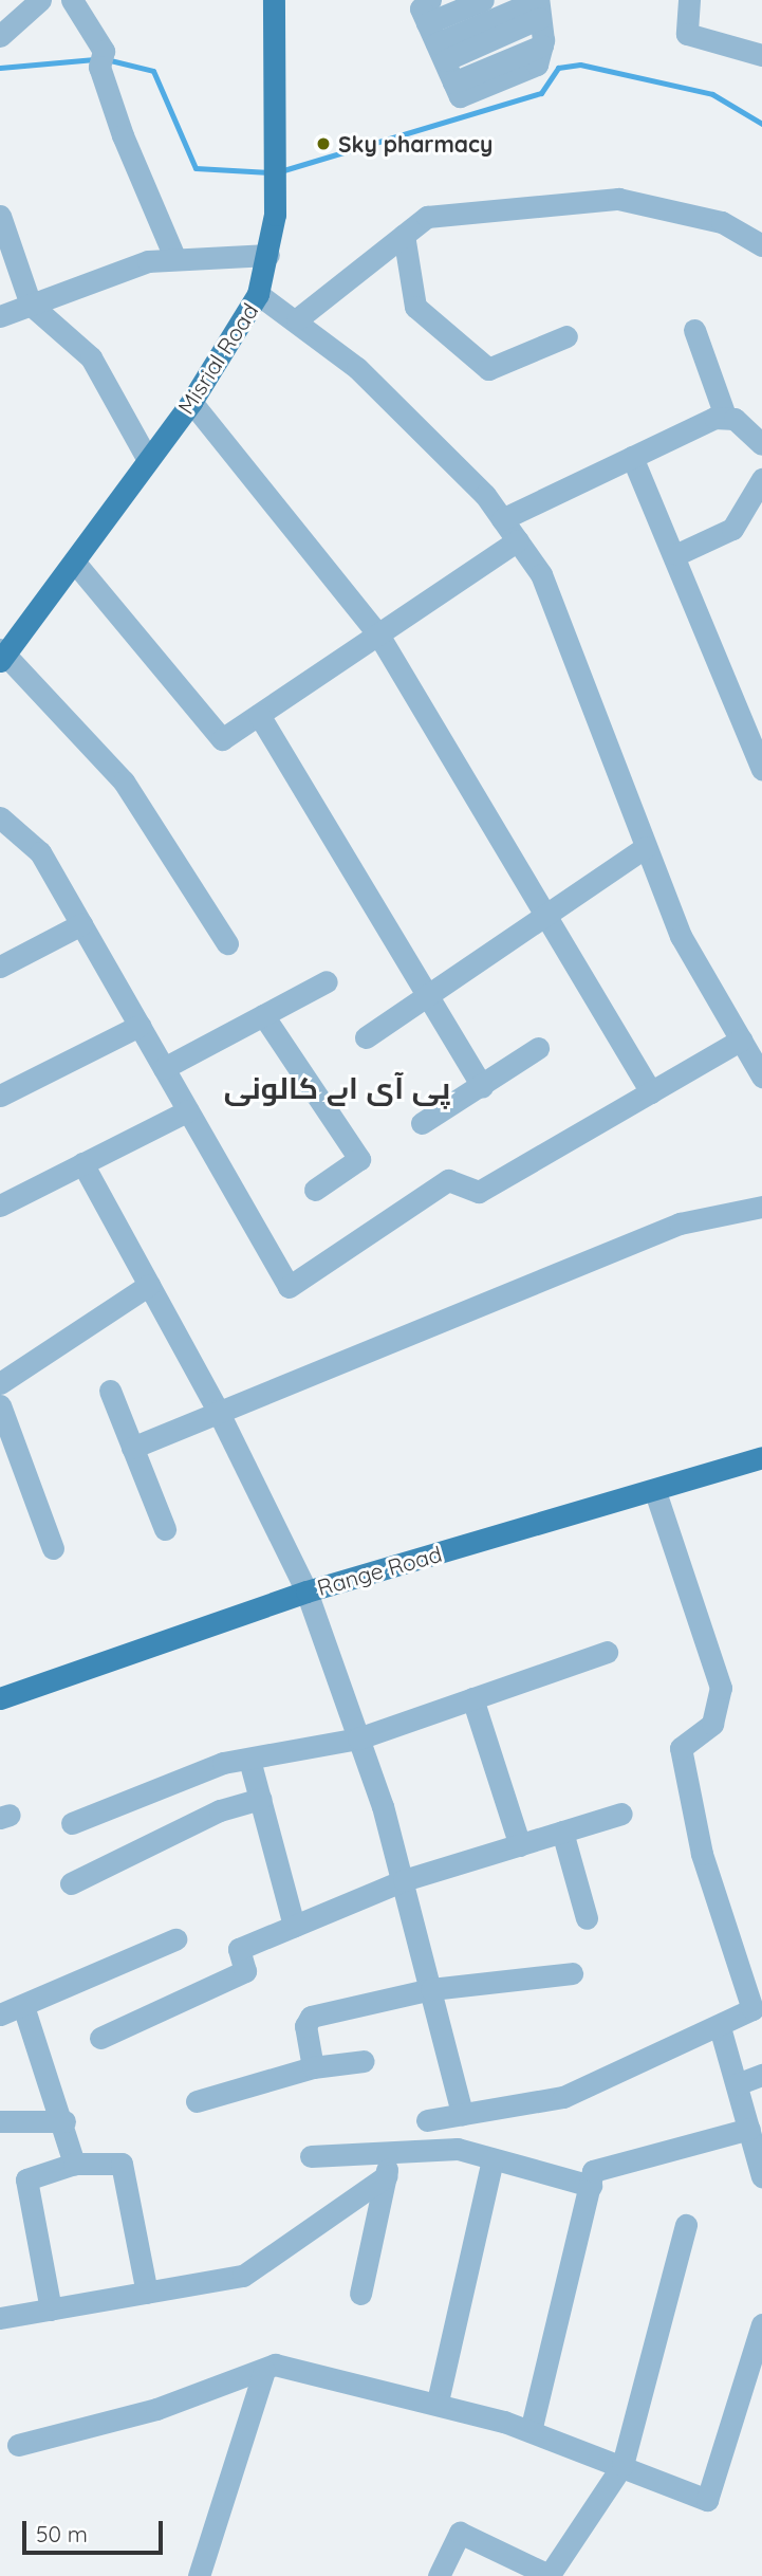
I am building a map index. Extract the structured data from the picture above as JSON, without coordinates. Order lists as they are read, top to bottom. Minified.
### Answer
{"streets":{"main road":["Misrial Road","Range Road"]},"districts":["پی آی اے کالونی"],"places":["Sky pharmacy"],"scale_bar":"50 m"}
